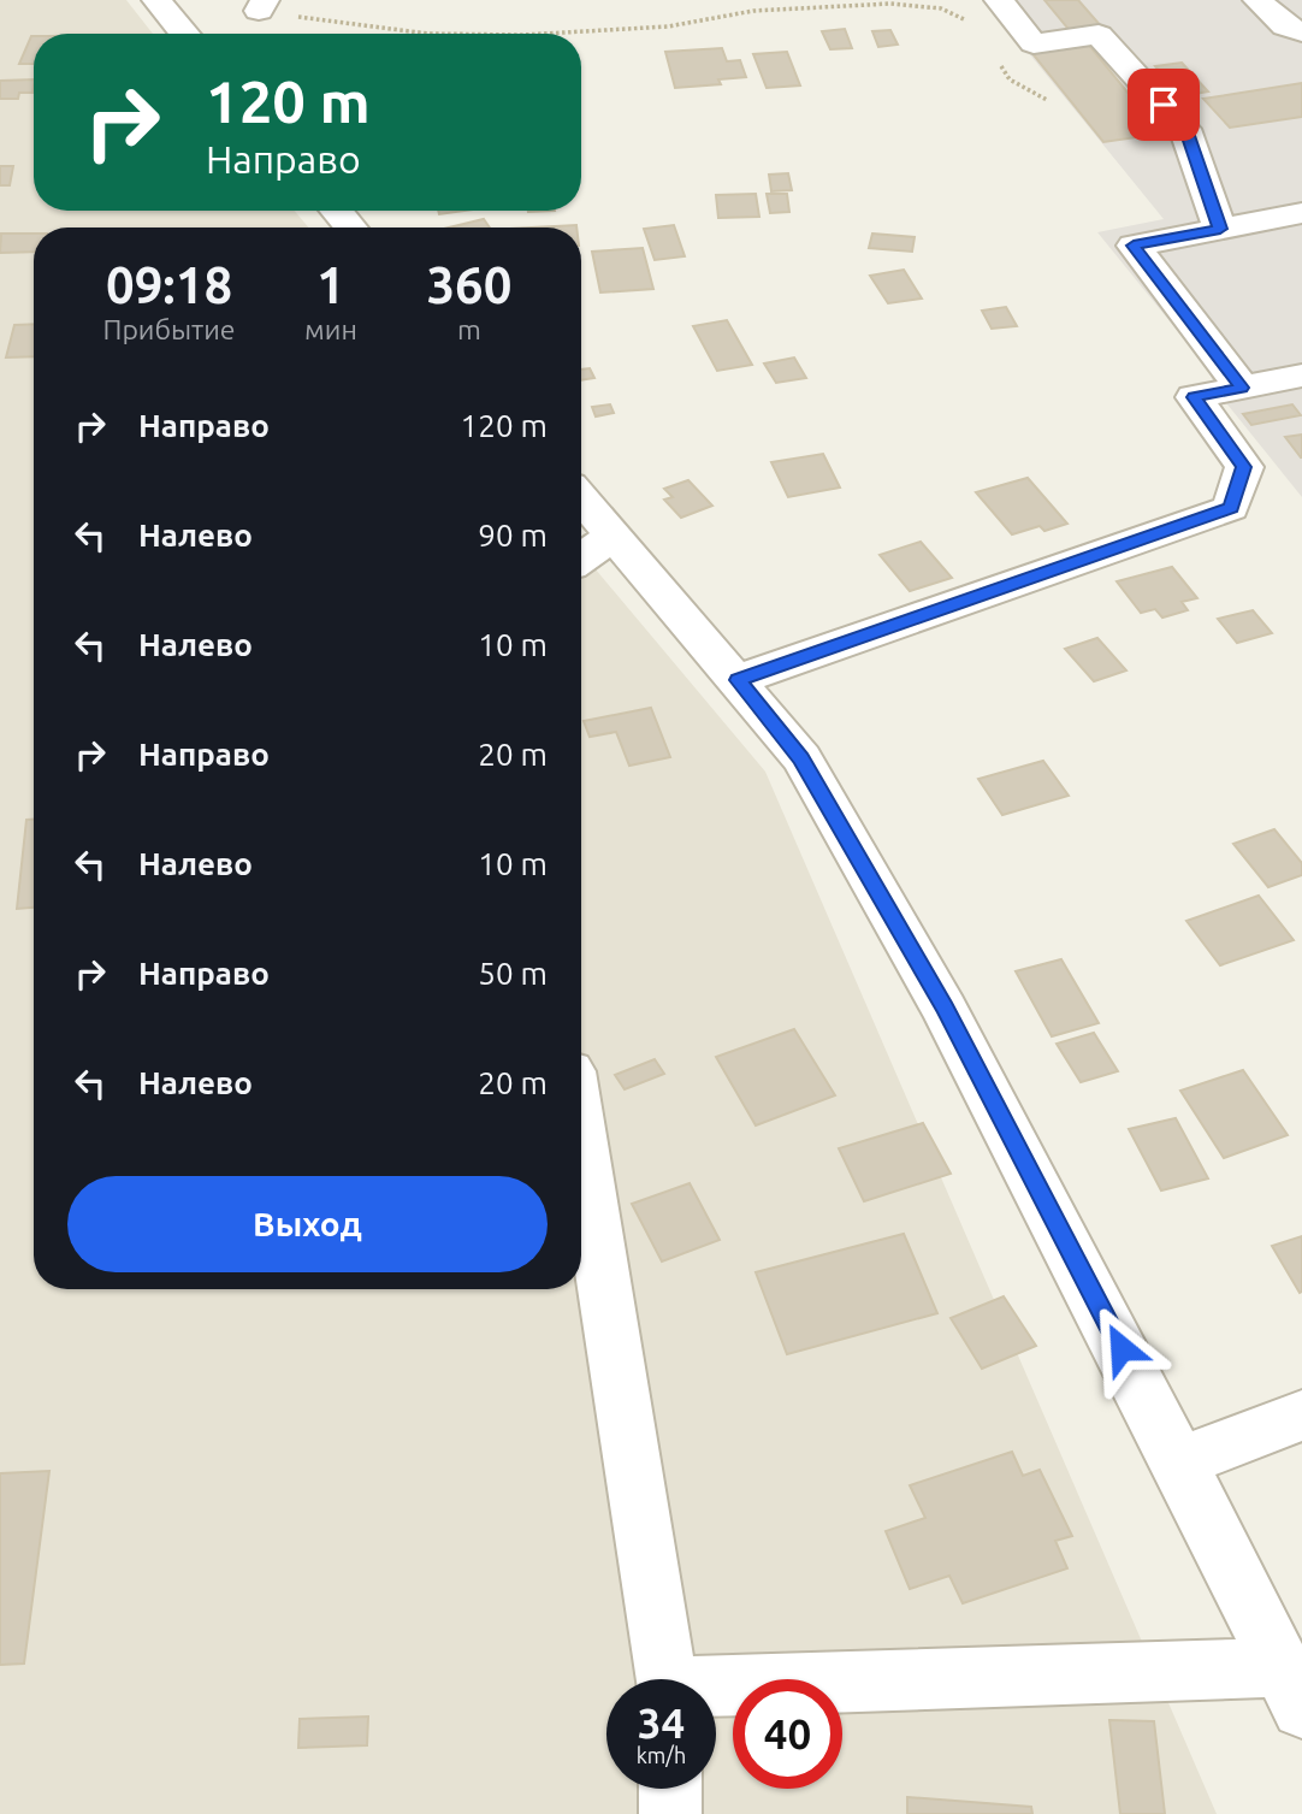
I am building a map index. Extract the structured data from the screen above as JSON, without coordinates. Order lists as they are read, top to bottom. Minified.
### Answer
{"page":{"turn":["120 m","Направо"],"eta":["09:18","Прибытие","1","мин","360","m"],"list":[{"name":"Направо","value":"120 m"},{"name":"Налево","value":"90 m"},{"name":"Налево","value":"10 m"},{"name":"Направо","value":"20 m"},{"name":"Налево","value":"10 m"},{"name":"Направо","value":"50 m"},{"name":"Налево","value":"20 m"}],"buttons":"Выход","speed":"34 km/h","limit":"40"}}
